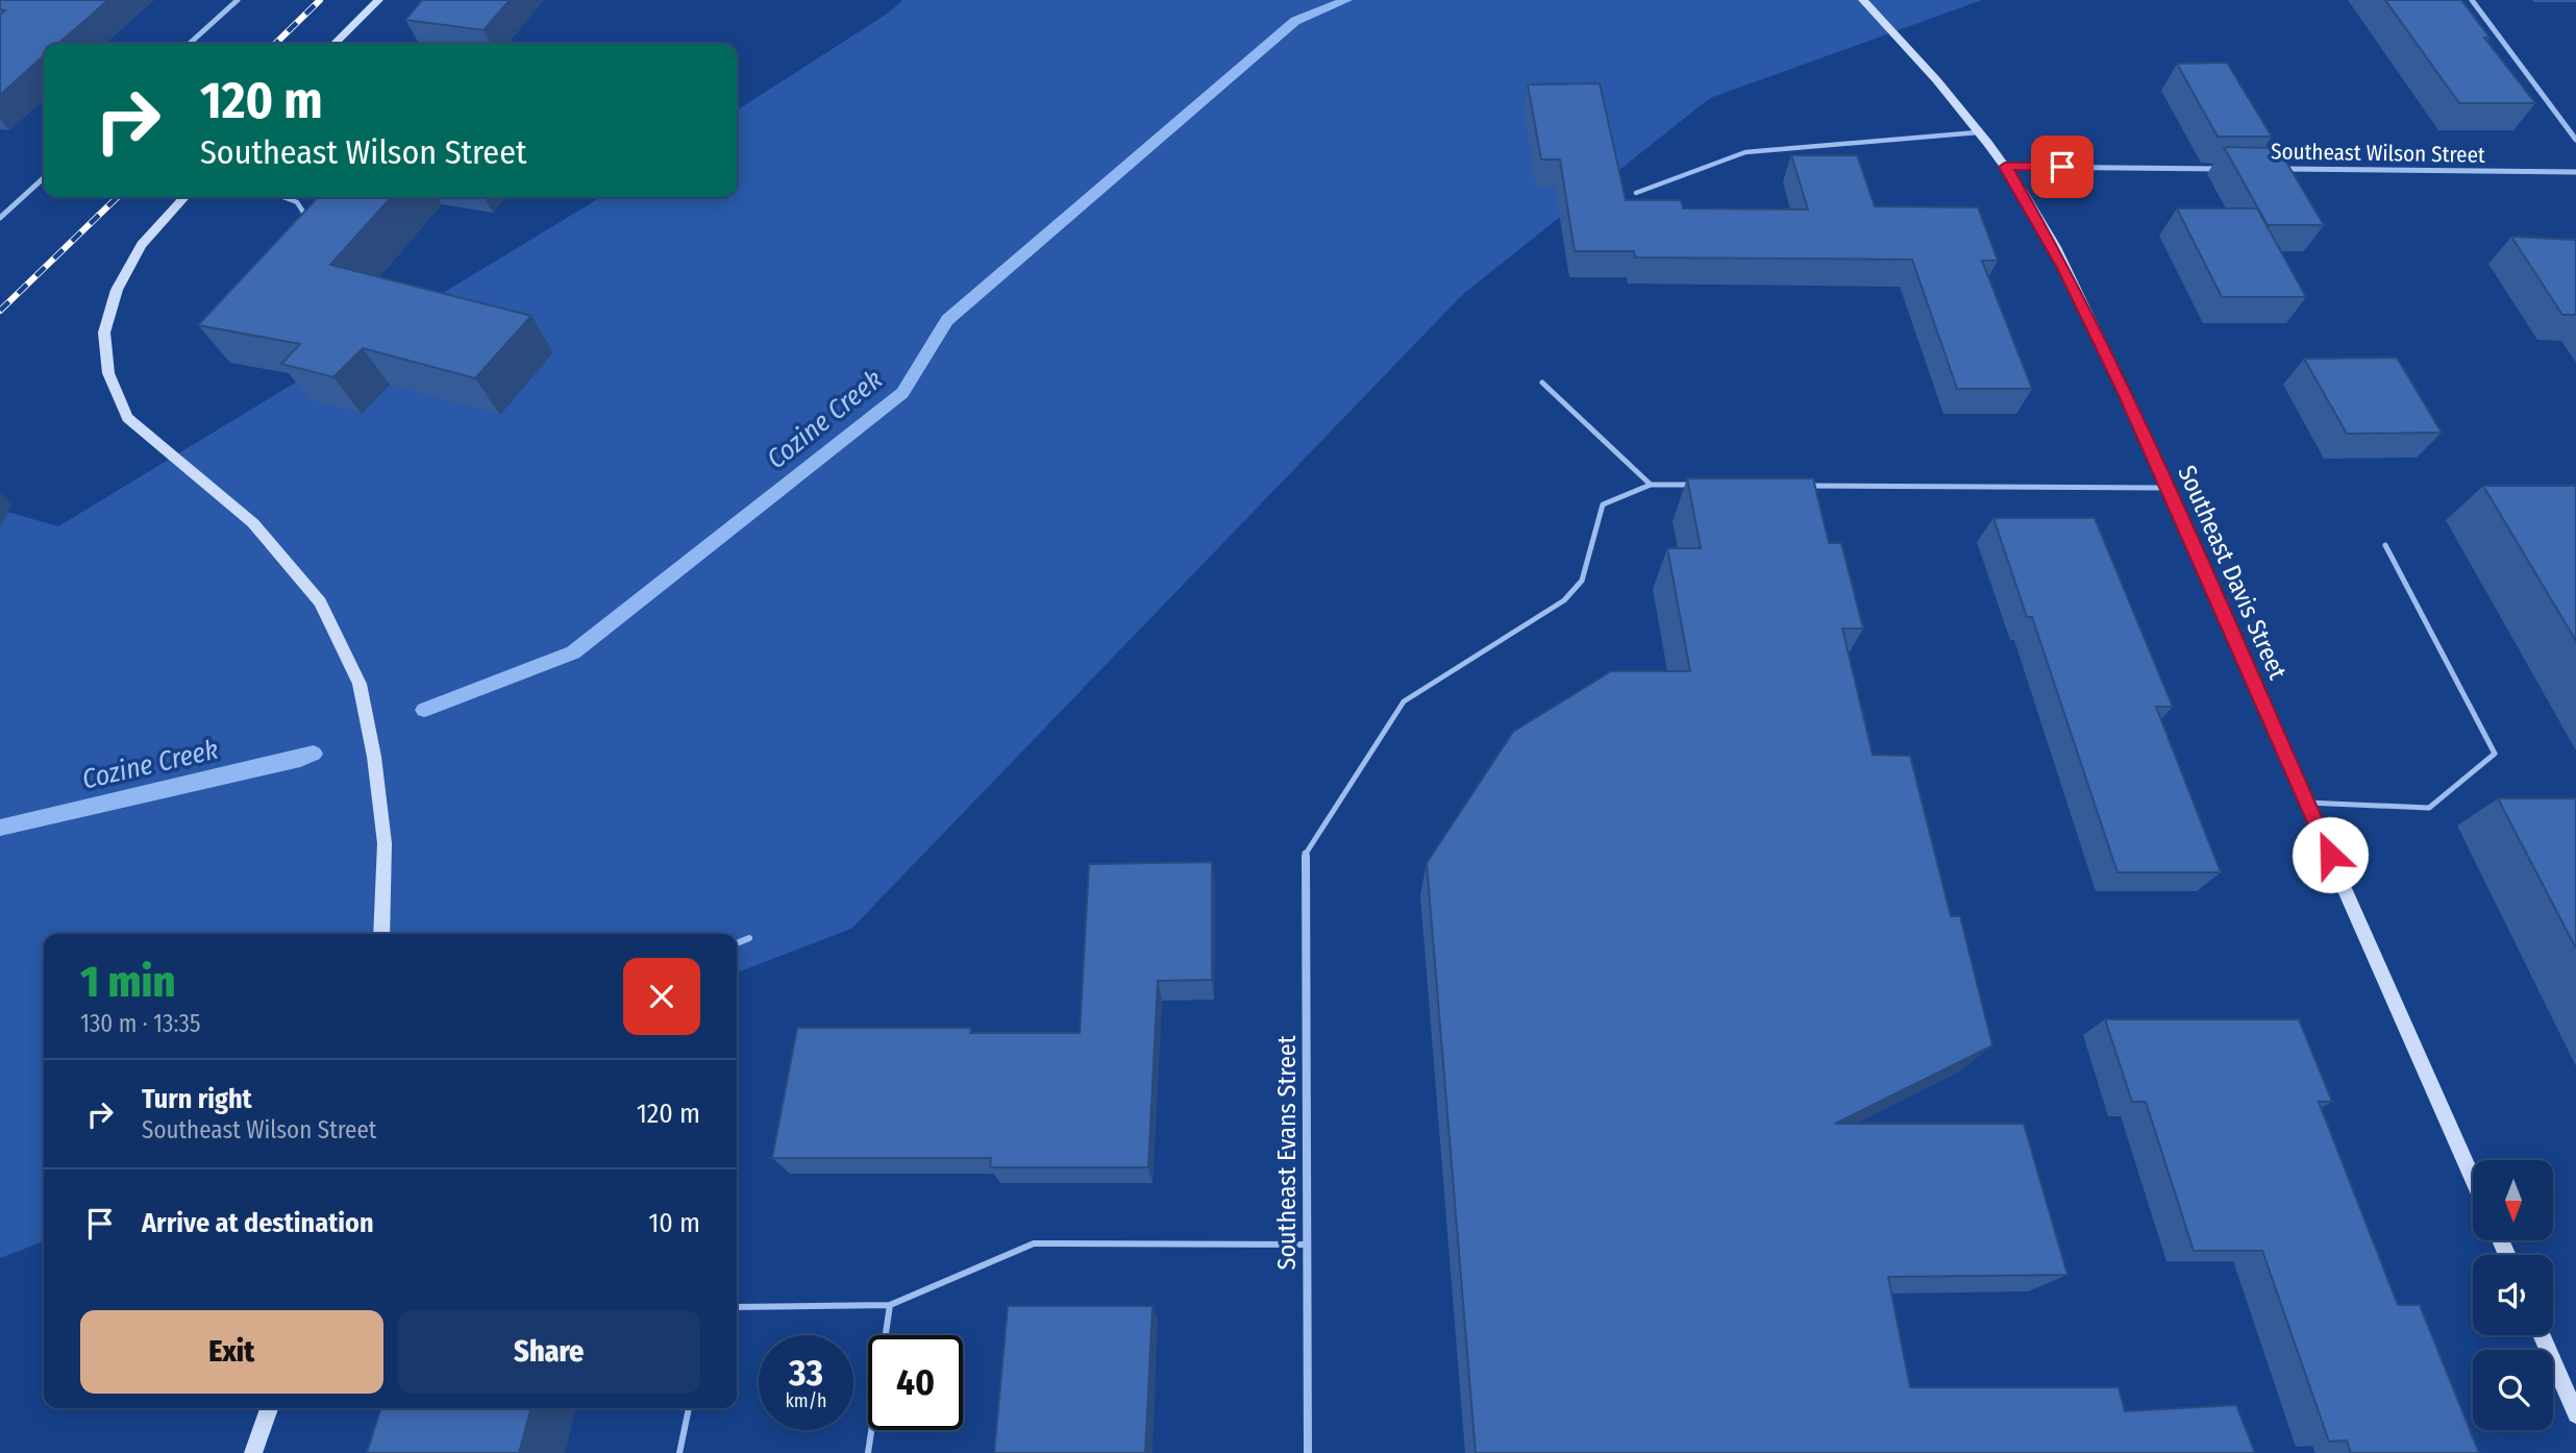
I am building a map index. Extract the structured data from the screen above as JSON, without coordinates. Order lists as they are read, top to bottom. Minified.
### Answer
{"streets":{"street":["Southeast Wilson Street","Southeast Davis Street","Southeast Evans Street"]},"crossings":[["Southeast Wilson Street","Southeast Davis Street"]],"water":["Cozine Creek"],"north":"bottom","page":{"turn":["120 m","Southeast Wilson Street"],"heading":["1 min","130 m · 13:35"],"list":[{"name":"Turn right","note":"Southeast Wilson Street","value":"120 m"},{"name":"Arrive at destination","value":"10 m"}],"buttons":["Exit","Share"],"speed":"33 km/h","limit":"40"}}
